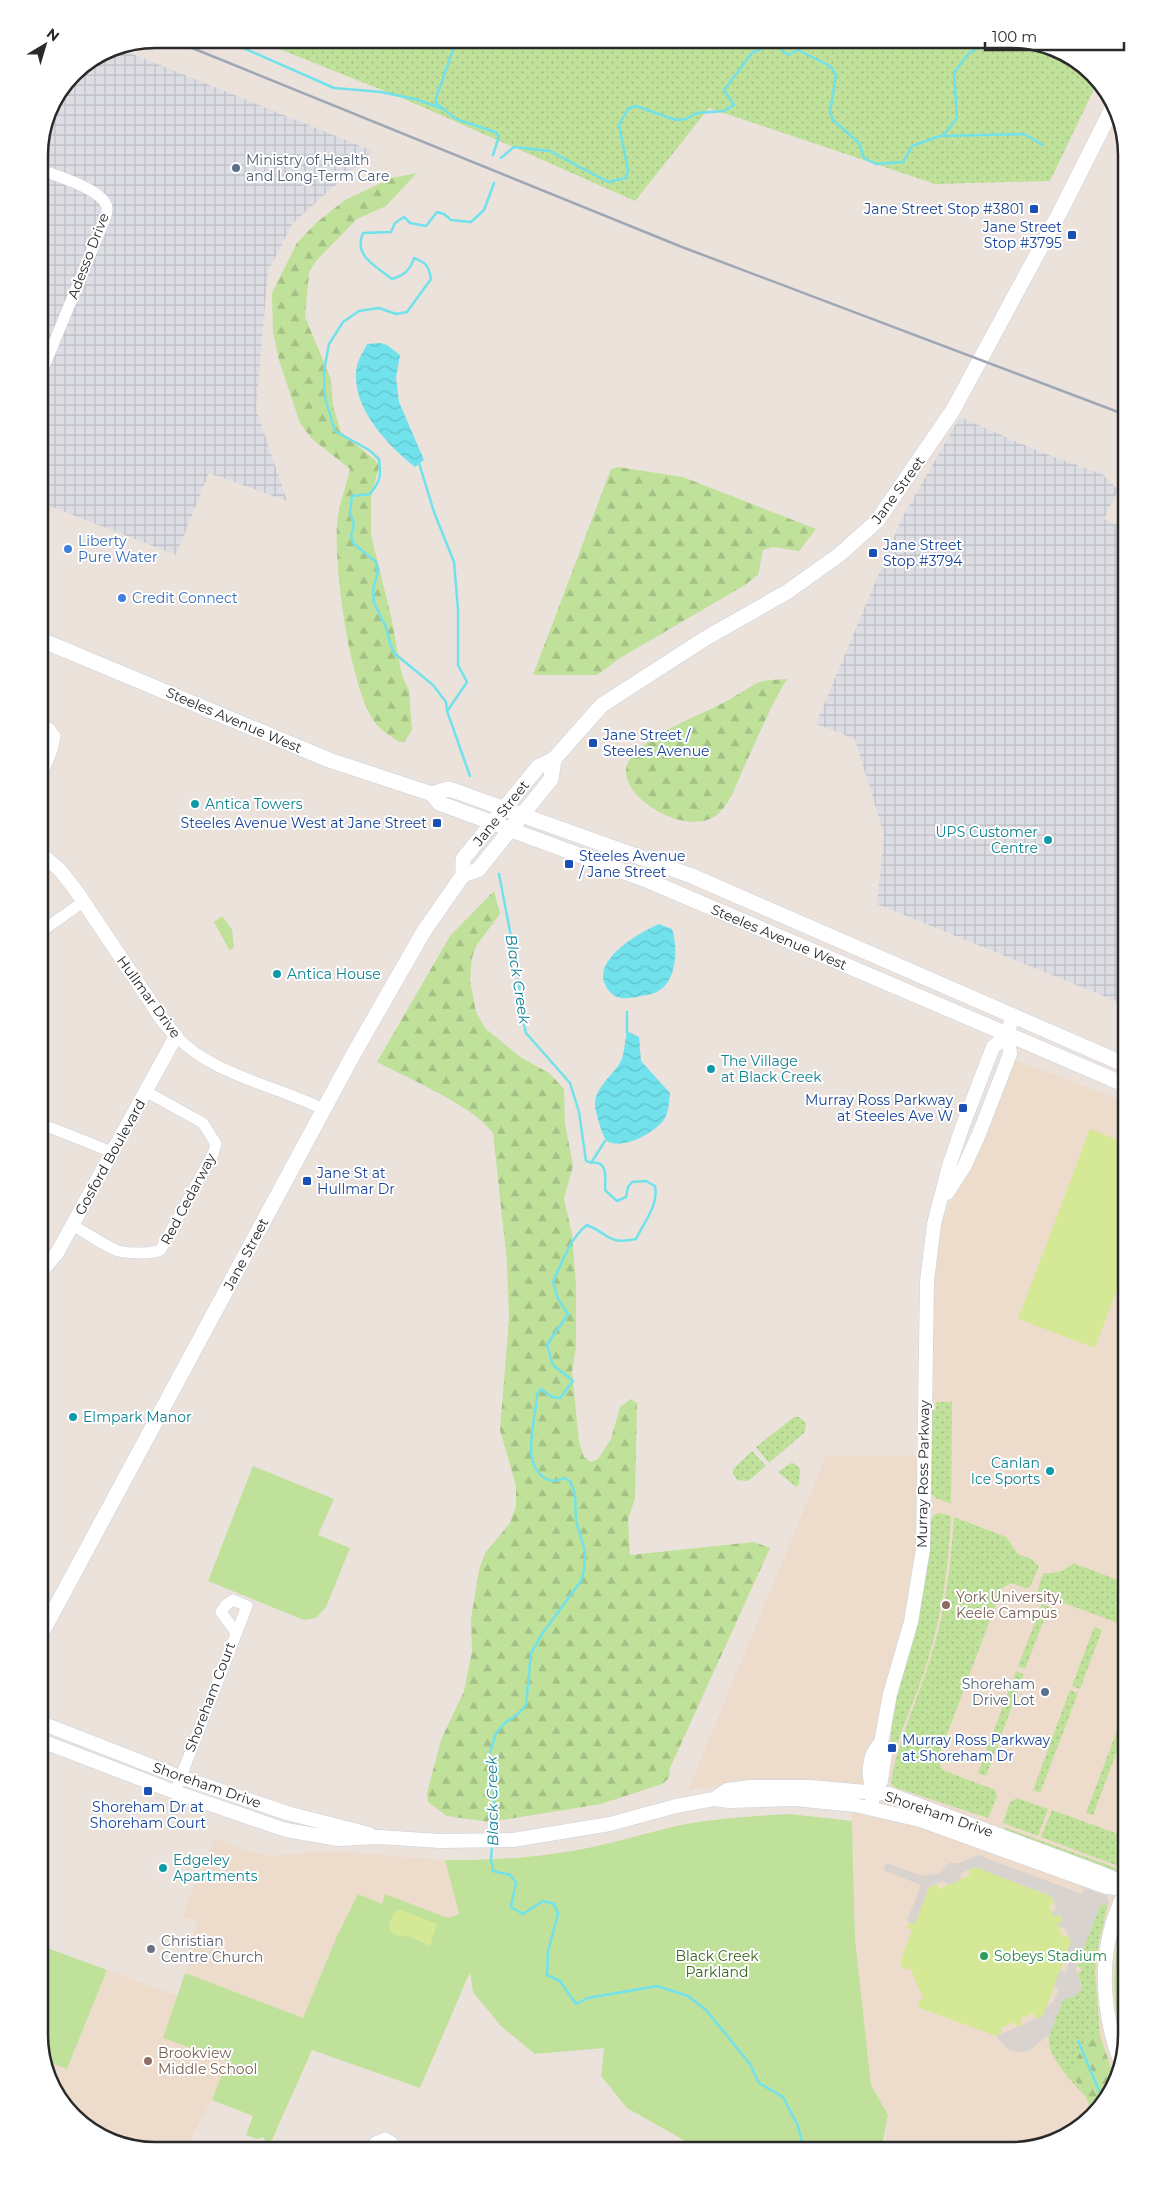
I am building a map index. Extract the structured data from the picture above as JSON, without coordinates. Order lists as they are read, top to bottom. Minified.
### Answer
{"streets":{"main road":["Jane Street","Steeles Avenue West"],"street":["Adesso Drive","Hullmar Drive","Gosford Boulevard","Red Cedarway","Murray Ross Parkway","Shoreham Court","Shoreham Drive"]},"crossings":[["Jane Street","Steeles Avenue West"],["Jane Street","Hullmar Drive"],["Steeles Avenue West","Murray Ross Parkway"],["Hullmar Drive","Gosford Boulevard"],["Gosford Boulevard","Red Cedarway"],["Murray Ross Parkway","Shoreham Drive"],["Shoreham Court","Shoreham Drive"]],"water":["Black Creek"],"parks":["Black Creek Parkland"],"places":{"other":["Ministry of Health and Long-Term Care","Liberty Pure Water","Credit Connect","Antica Towers","UPS Customer Centre","Antica House","The Village at Black Creek","Elmpark Manor","Canlan Ice Sports","York University, Keele Campus","Shoreham Drive Lot","Edgeley Apartments","Christian Centre Church","Sobeys Stadium","Brookview Middle School"],"transit":["Jane Street Stop #3801","Jane Street Stop #3795","Jane Street Stop #3794","Jane Street / Steeles Avenue","Steeles Avenue West at Jane Street","Steeles Avenue / Jane Street","Murray Ross Parkway at Steeles Ave W","Jane St at Hullmar Dr","Murray Ross Parkway at Shoreham Dr","Shoreham Dr at Shoreham Court"]},"scale_bar":"100 m","north":"top right"}
